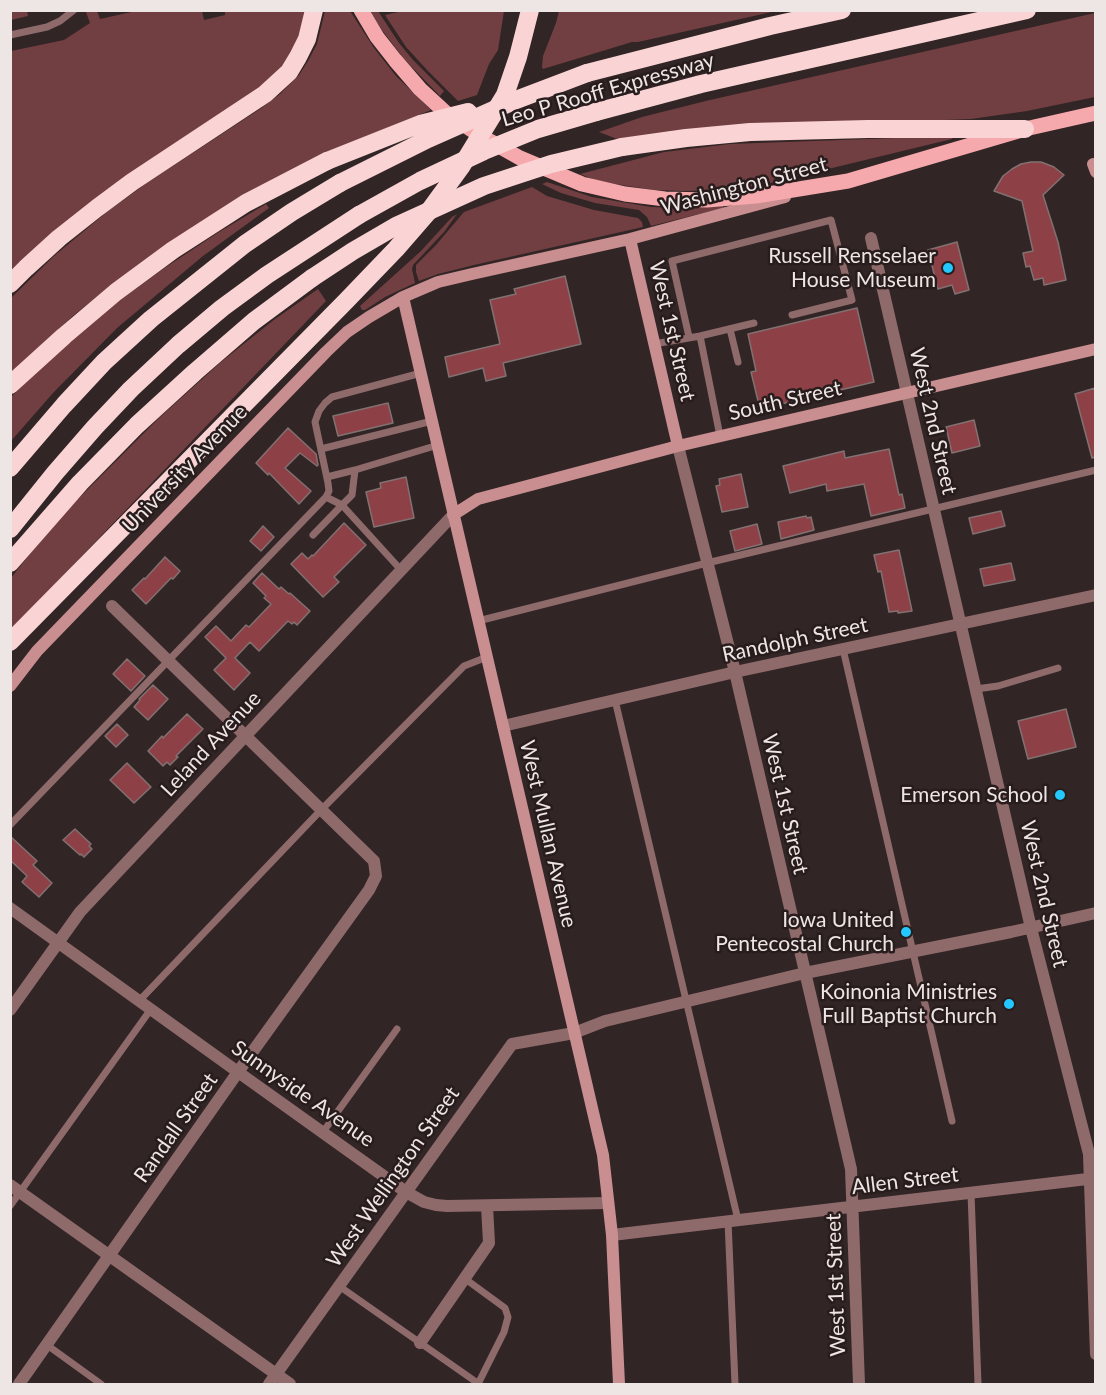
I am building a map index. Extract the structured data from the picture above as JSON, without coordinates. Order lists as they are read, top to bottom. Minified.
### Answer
{"streets":{"highway":["Leo P Rooff Expressway"],"main road":["Washington Street"],"street":["West 1st Street","South Street","West 2nd Street","University Avenue","Randolph Street","Leland Avenue","West Mullan Avenue","Sunnyside Avenue","Randall Street","West Wellington Street","Allen Street"]},"crossings":[["Washington Street","West 1st Street"],["Washington Street","University Avenue"],["Washington Street","West Mullan Avenue"],["West 1st Street","South Street"],["West 1st Street","Randolph Street"],["West 1st Street","West Wellington Street"],["West 1st Street","Allen Street"],["South Street","West 2nd Street"],["South Street","Leland Avenue"],["South Street","West Mullan Avenue"],["West 2nd Street","Randolph Street"],["West 2nd Street","West Wellington Street"],["West 2nd Street","Allen Street"],["University Avenue","West Mullan Avenue"],["Randolph Street","West Mullan Avenue"],["Leland Avenue","West Mullan Avenue"],["Leland Avenue","Sunnyside Avenue"],["West Mullan Avenue","Sunnyside Avenue"],["West Mullan Avenue","West Wellington Street"],["West Mullan Avenue","Allen Street"],["Sunnyside Avenue","Randall Street"],["Sunnyside Avenue","West Wellington Street"]],"places":["Russell Rensselaer House Museum","Emerson School","Iowa United Pentecostal Church","Koinonia Ministries Full Baptist Church"]}
